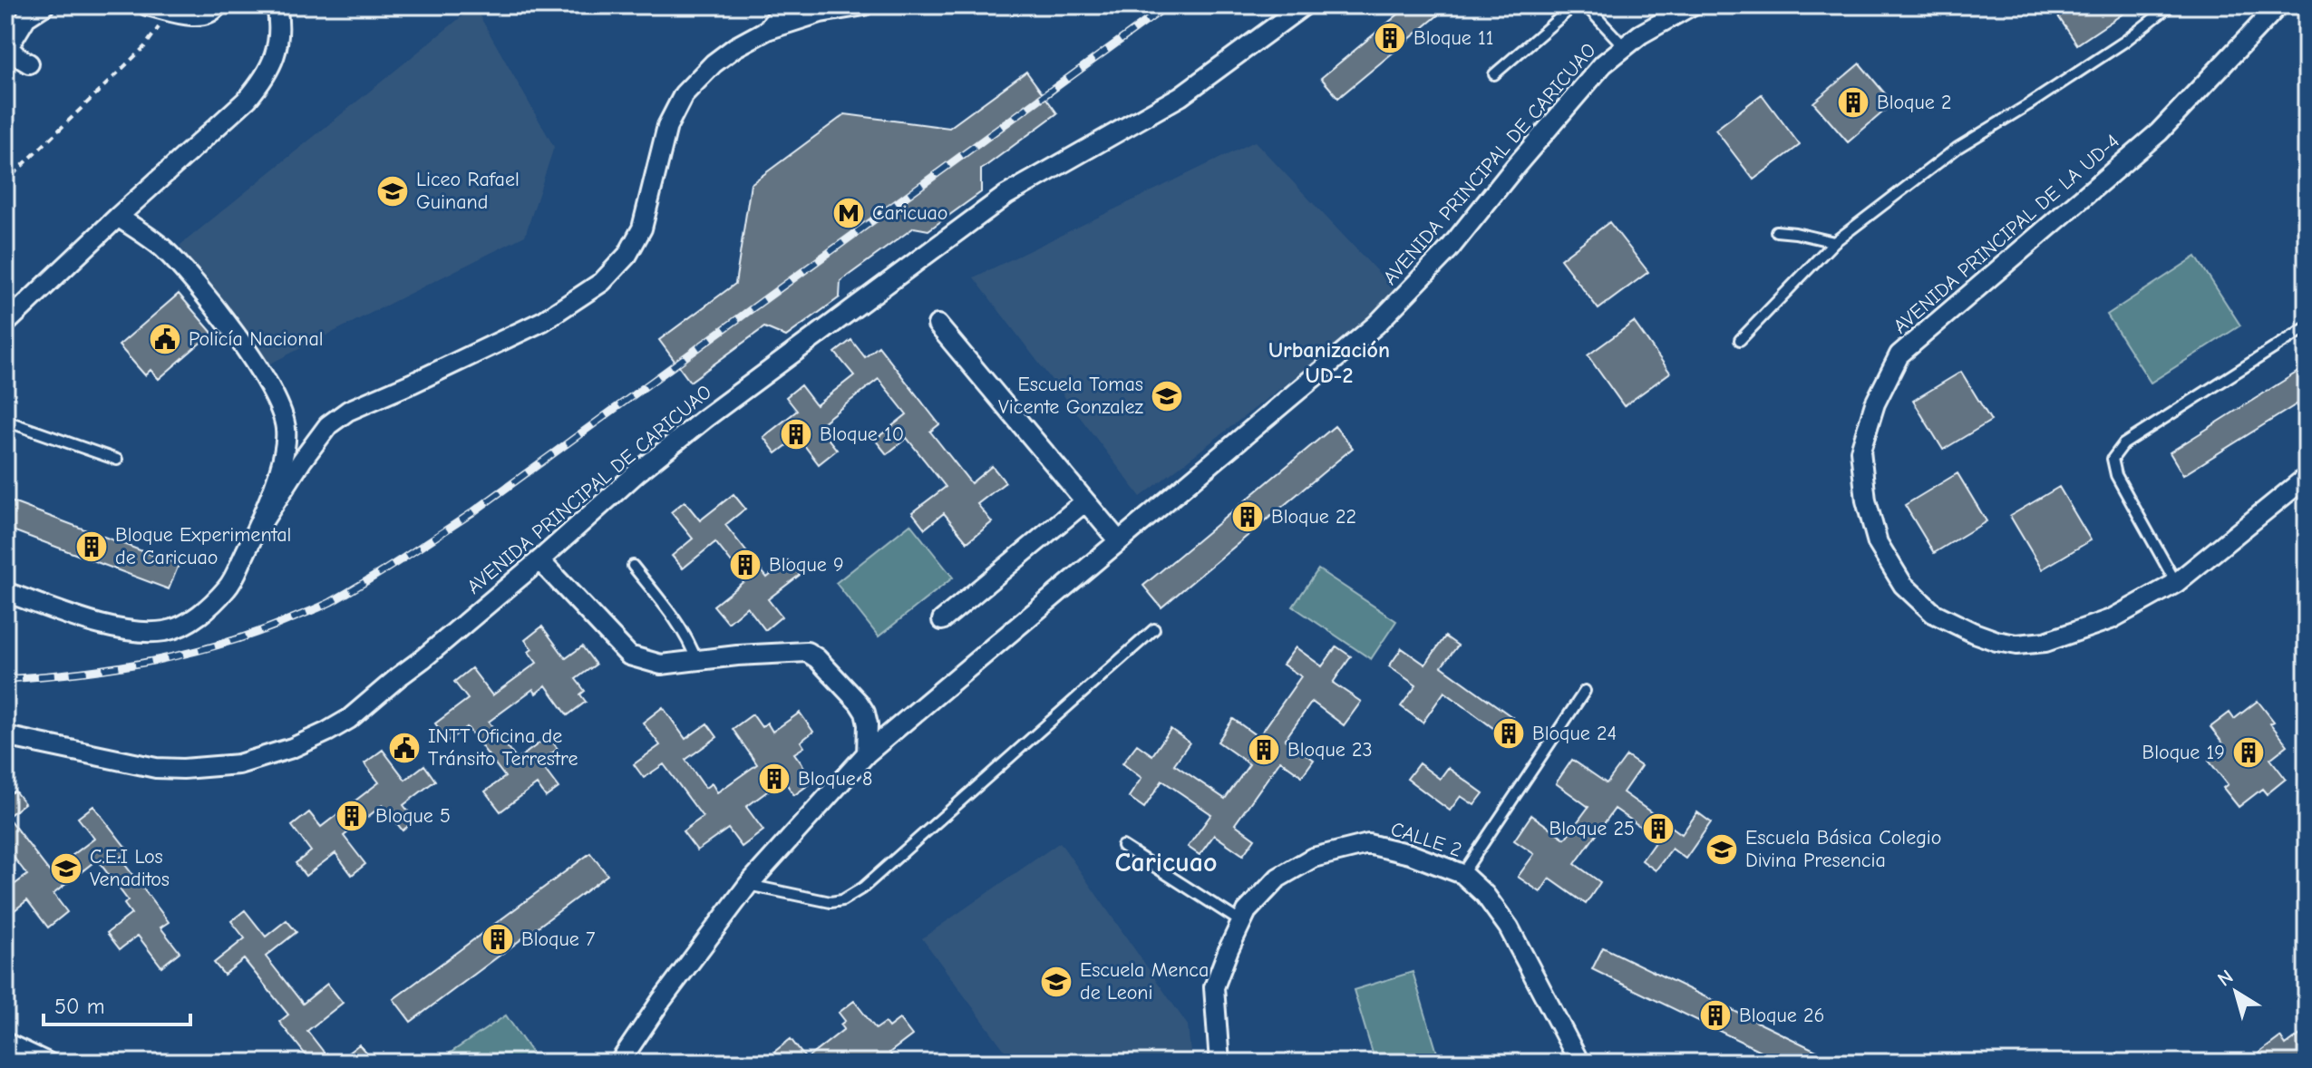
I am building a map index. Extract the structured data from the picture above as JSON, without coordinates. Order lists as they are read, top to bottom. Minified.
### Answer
{"streets":{"street":["AVENIDA PRINCIPAL DE CARICUAO","AVENIDA PRINCIPAL DE LA UD-4","CALLE 2"]},"districts":["Urbanización UD-2","Caricuao"],"places":{"building":["Bloque 11","Bloque 2","Bloque 10","Bloque 22","Bloque Experimental de Caricuao","Bloque 9","Bloque 24","Bloque 23","Bloque 19","Bloque 8","Bloque 5","Bloque 25","Bloque 7","Bloque 26"],"school or university":["Liceo Rafael Guinand","Escuela Tomas Vicente Gonzalez","Escuela Básica Colegio Divina Presencia","C.E.I Los Venaditos","Escuela Menca de Leoni"],"metro station":["Caricuao"],"public building":["Policía Nacional","INTT Oficina de Tránsito Terrestre"]},"scale_bar":"50 m","north":"top left"}
